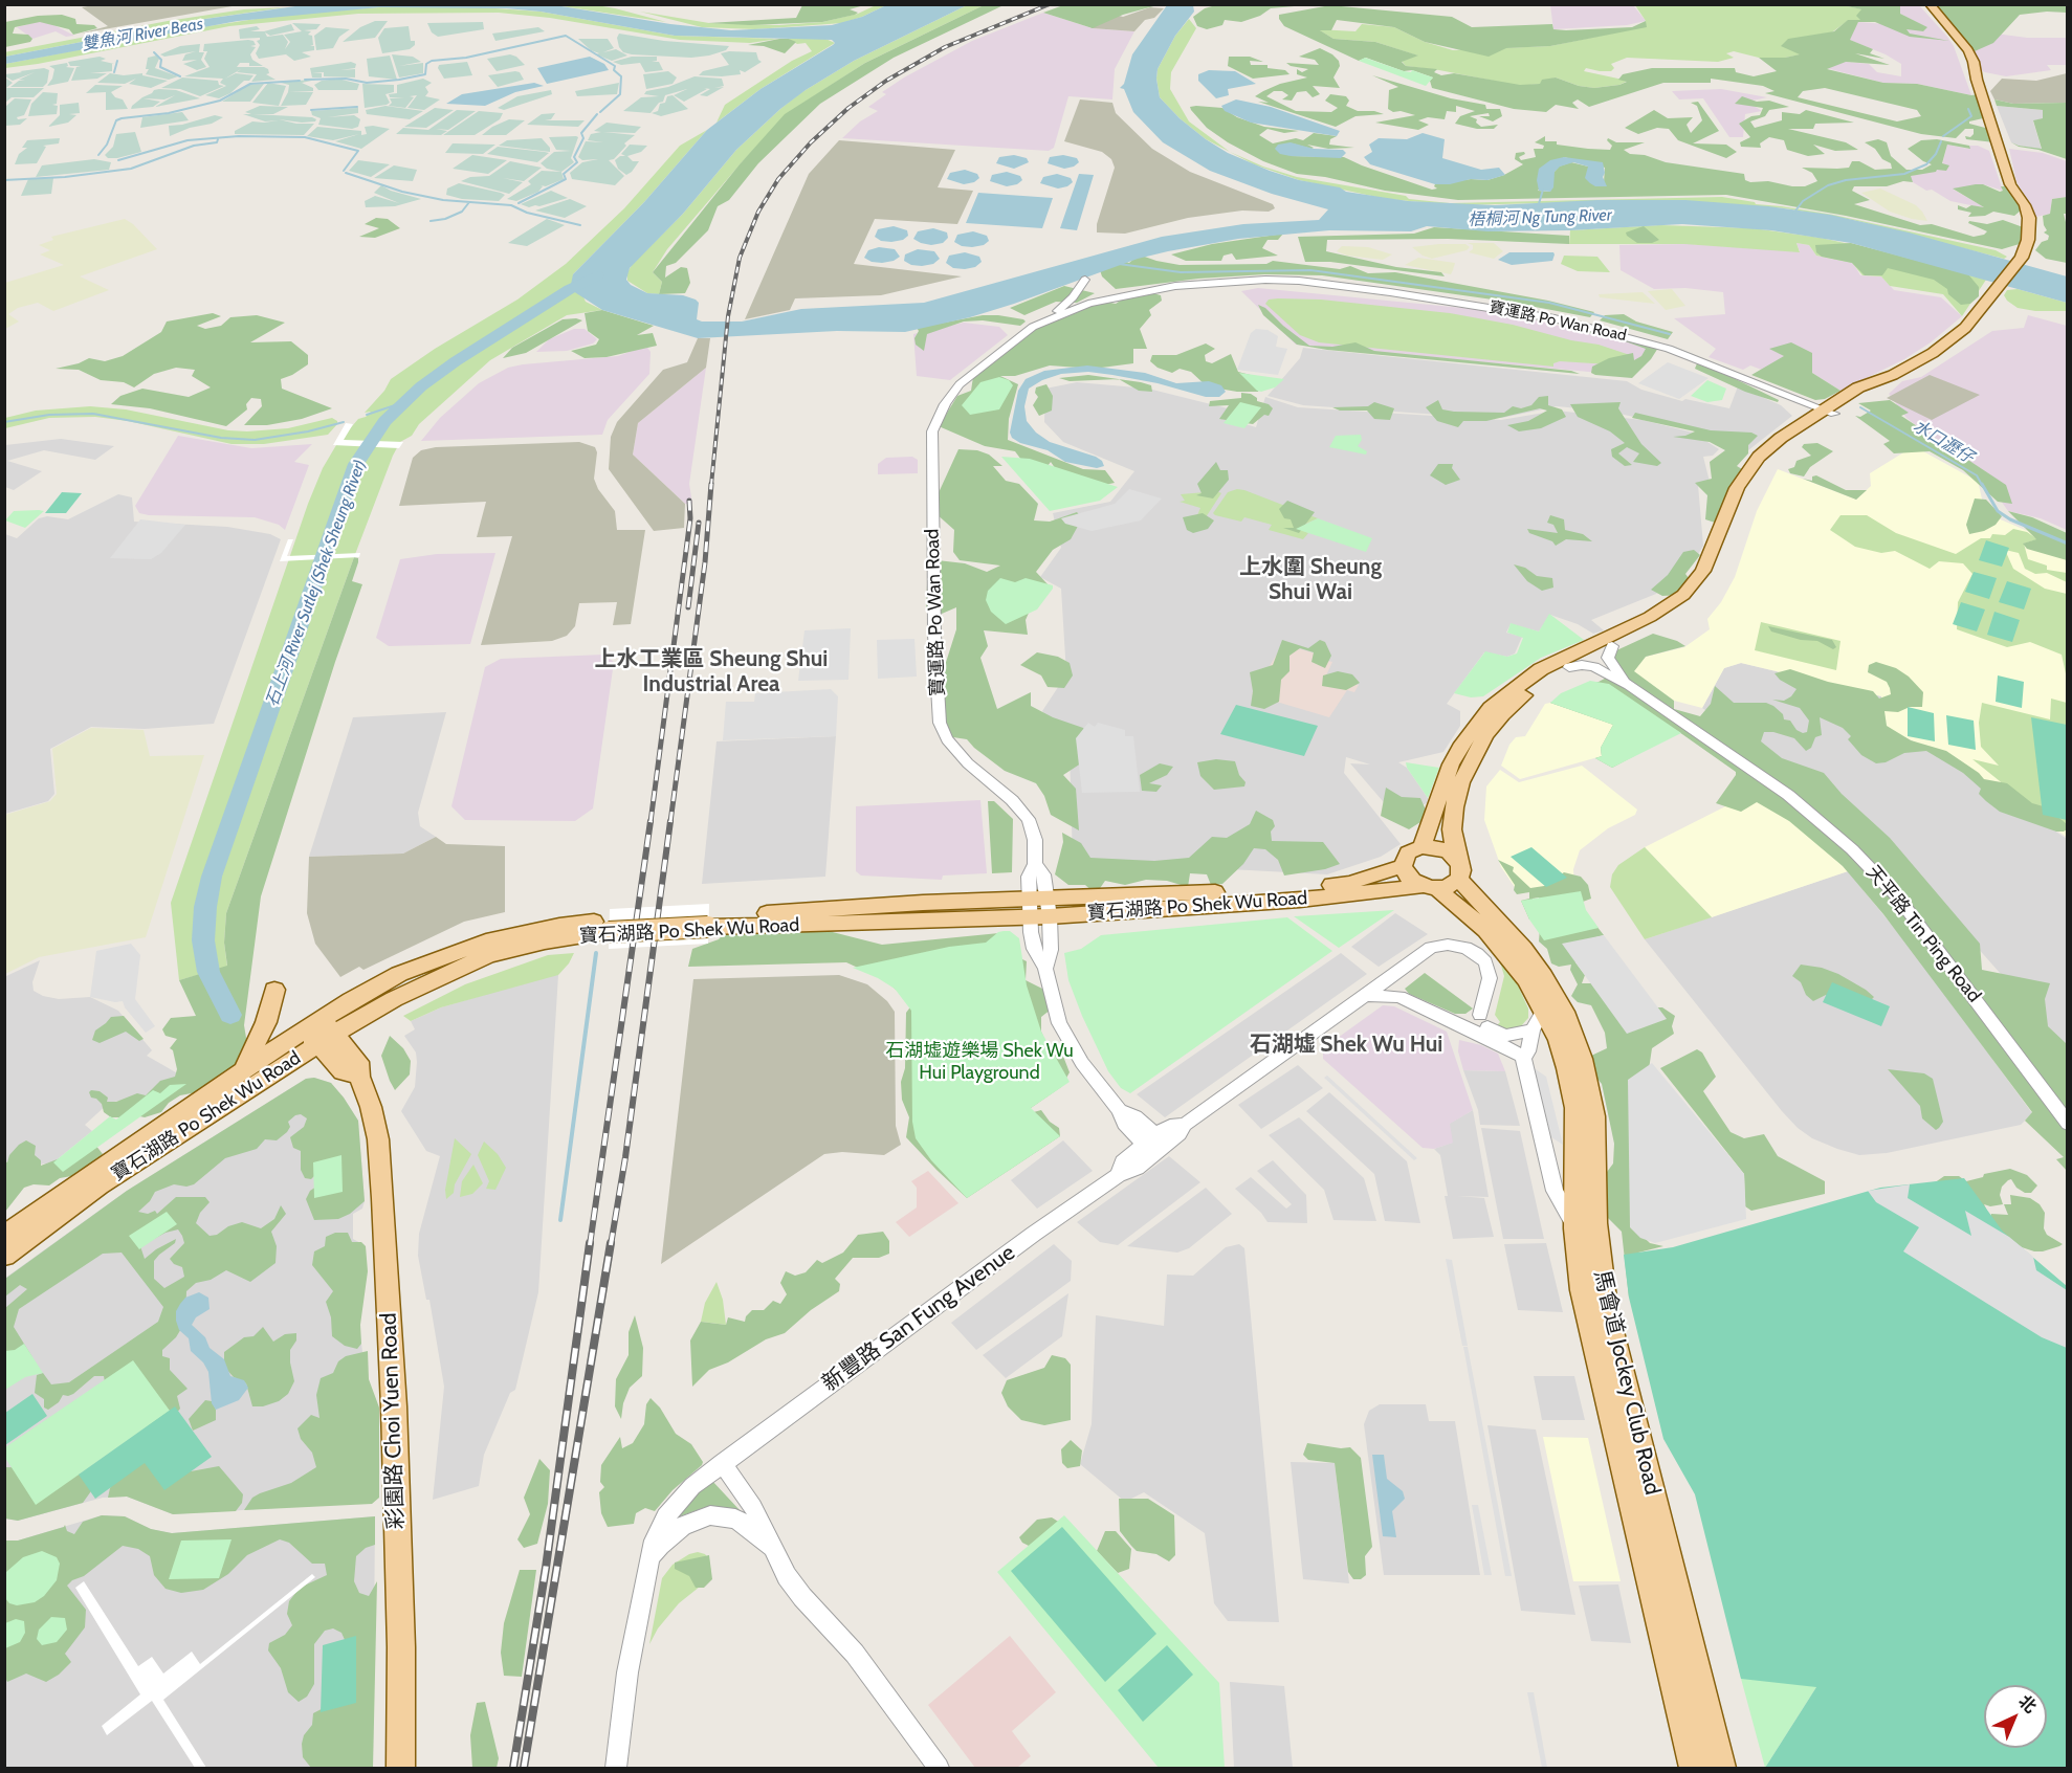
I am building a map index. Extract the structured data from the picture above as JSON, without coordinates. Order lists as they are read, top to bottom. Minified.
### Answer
{"streets":{"main road":["寶石湖路 Po Shek Wu Road","馬會道 Jockey Club Road","彩園路 Choi Yuen Road"],"street":["寶運路 Po Wan Road","天平路 Tin Ping Road","新豐路 San Fung Avenue"]},"crossings":[["寶運路 Po Wan Road","寶石湖路 Po Shek Wu Road"],["寶運路 Po Wan Road","新豐路 San Fung Avenue"],["寶運路 Po Wan Road","馬會道 Jockey Club Road"],["寶石湖路 Po Shek Wu Road","馬會道 Jockey Club Road"],["寶石湖路 Po Shek Wu Road","彩園路 Choi Yuen Road"],["天平路 Tin Ping Road","馬會道 Jockey Club Road"]],"districts":["上水圍 Sheung Shui Wai","上水工業區 Sheung Shui Industrial Area","石湖墟 Shek Wu Hui"],"water":["雙魚河 River Beas","梧桐河 Ng Tung River","水口瀝仔","石上河 River Sutlej (Shek Sheung River)"],"parks":["石湖墟遊樂場 Shek Wu Hui Playground"],"north":"top right"}
